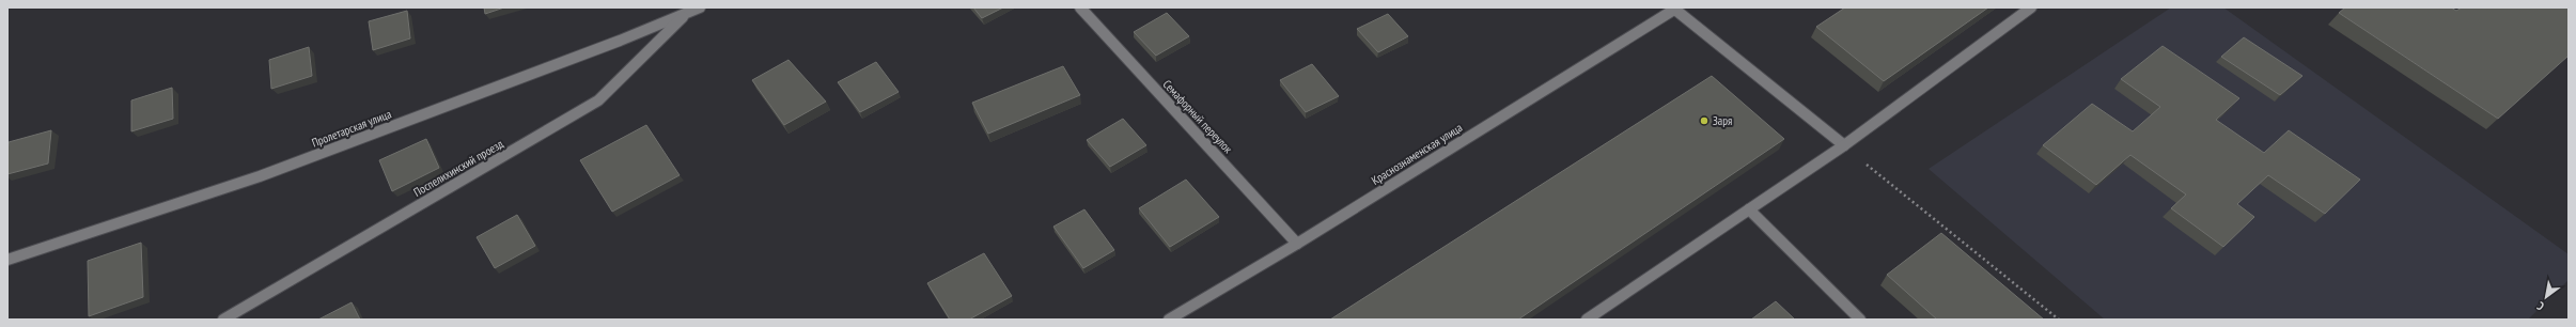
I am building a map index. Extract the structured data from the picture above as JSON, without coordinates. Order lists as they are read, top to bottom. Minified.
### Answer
{"streets":{"street":["Семафорный переулок","Пролетарская улица","Краснознаменская улица","Поспелихинский проезд"]},"crossings":[["Семафорный переулок","Краснознаменская улица"],["Пролетарская улица","Поспелихинский проезд"]],"places":["Заря"],"north":"bottom left"}
